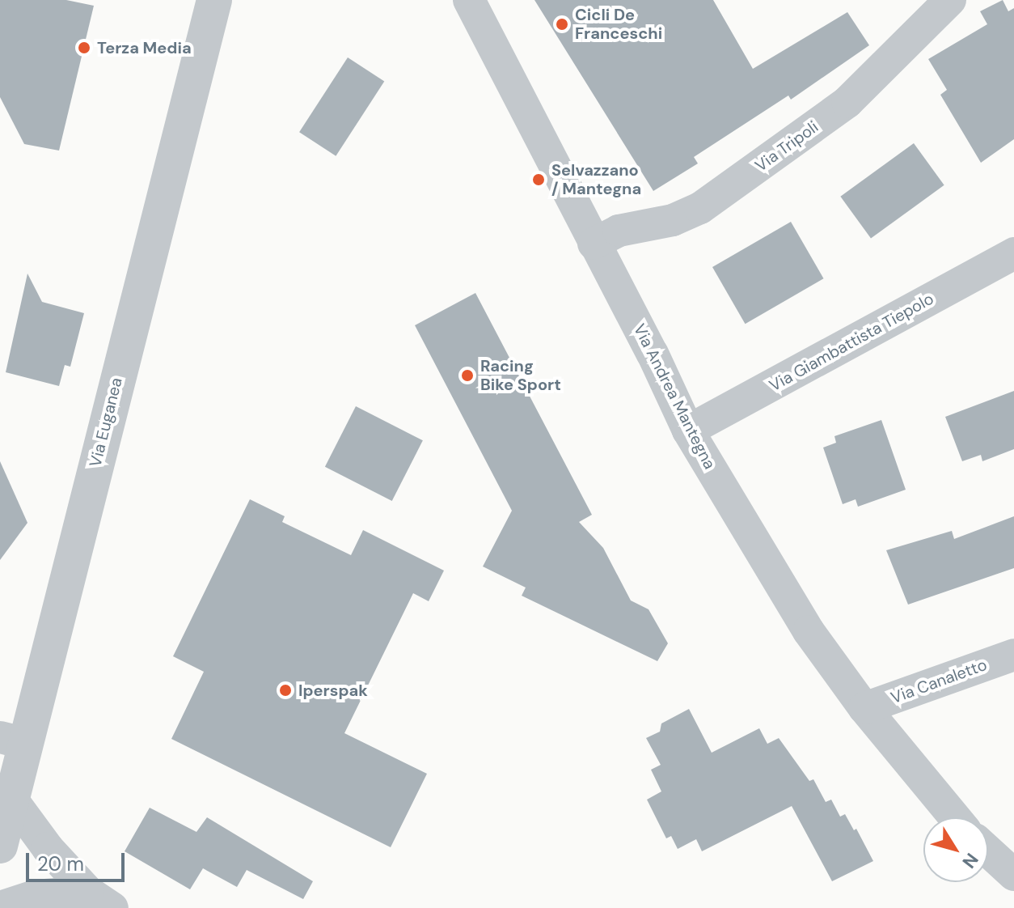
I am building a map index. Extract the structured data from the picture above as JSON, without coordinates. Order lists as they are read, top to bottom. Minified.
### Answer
{"streets":{"street":["Via Tripoli","Via Giambattista Tiepolo","Via Andrea Mantegna","Via Euganea","Via Canaletto"]},"crossings":[["Via Tripoli","Via Andrea Mantegna"],["Via Giambattista Tiepolo","Via Andrea Mantegna"],["Via Andrea Mantegna","Via Canaletto"]],"places":["Cicli De Franceschi","Terza Media","Selvazzano / Mantegna","Racing Bike Sport","Iperspak"],"scale_bar":"20 m","north":"bottom right"}
